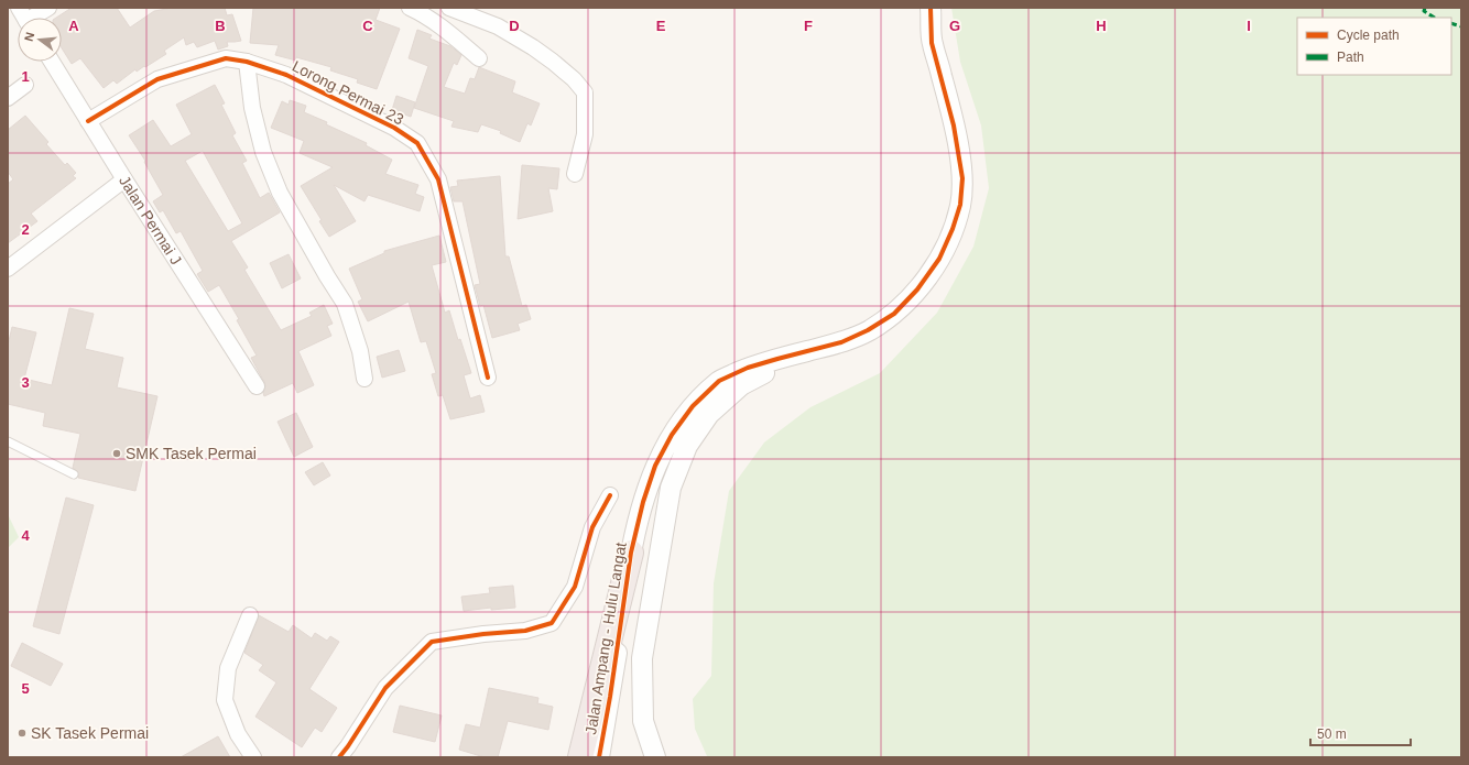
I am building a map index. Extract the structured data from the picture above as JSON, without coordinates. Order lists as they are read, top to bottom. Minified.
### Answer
{"streets":{"street":["Lorong Permai 23","Jalan Permai J","Jalan Ampang - Hulu Langat"]},"crossings":[["Lorong Permai 23","Jalan Permai J"]],"places":["SMK Tasek Permai","SK Tasek Permai"],"legend":["Cycle path","Path"],"scale_bar":"50 m","north":"left","grid":{"columns":["A","B","C","D","E","F","G","H","I"],"rows":["1","2","3","4","5"]}}
